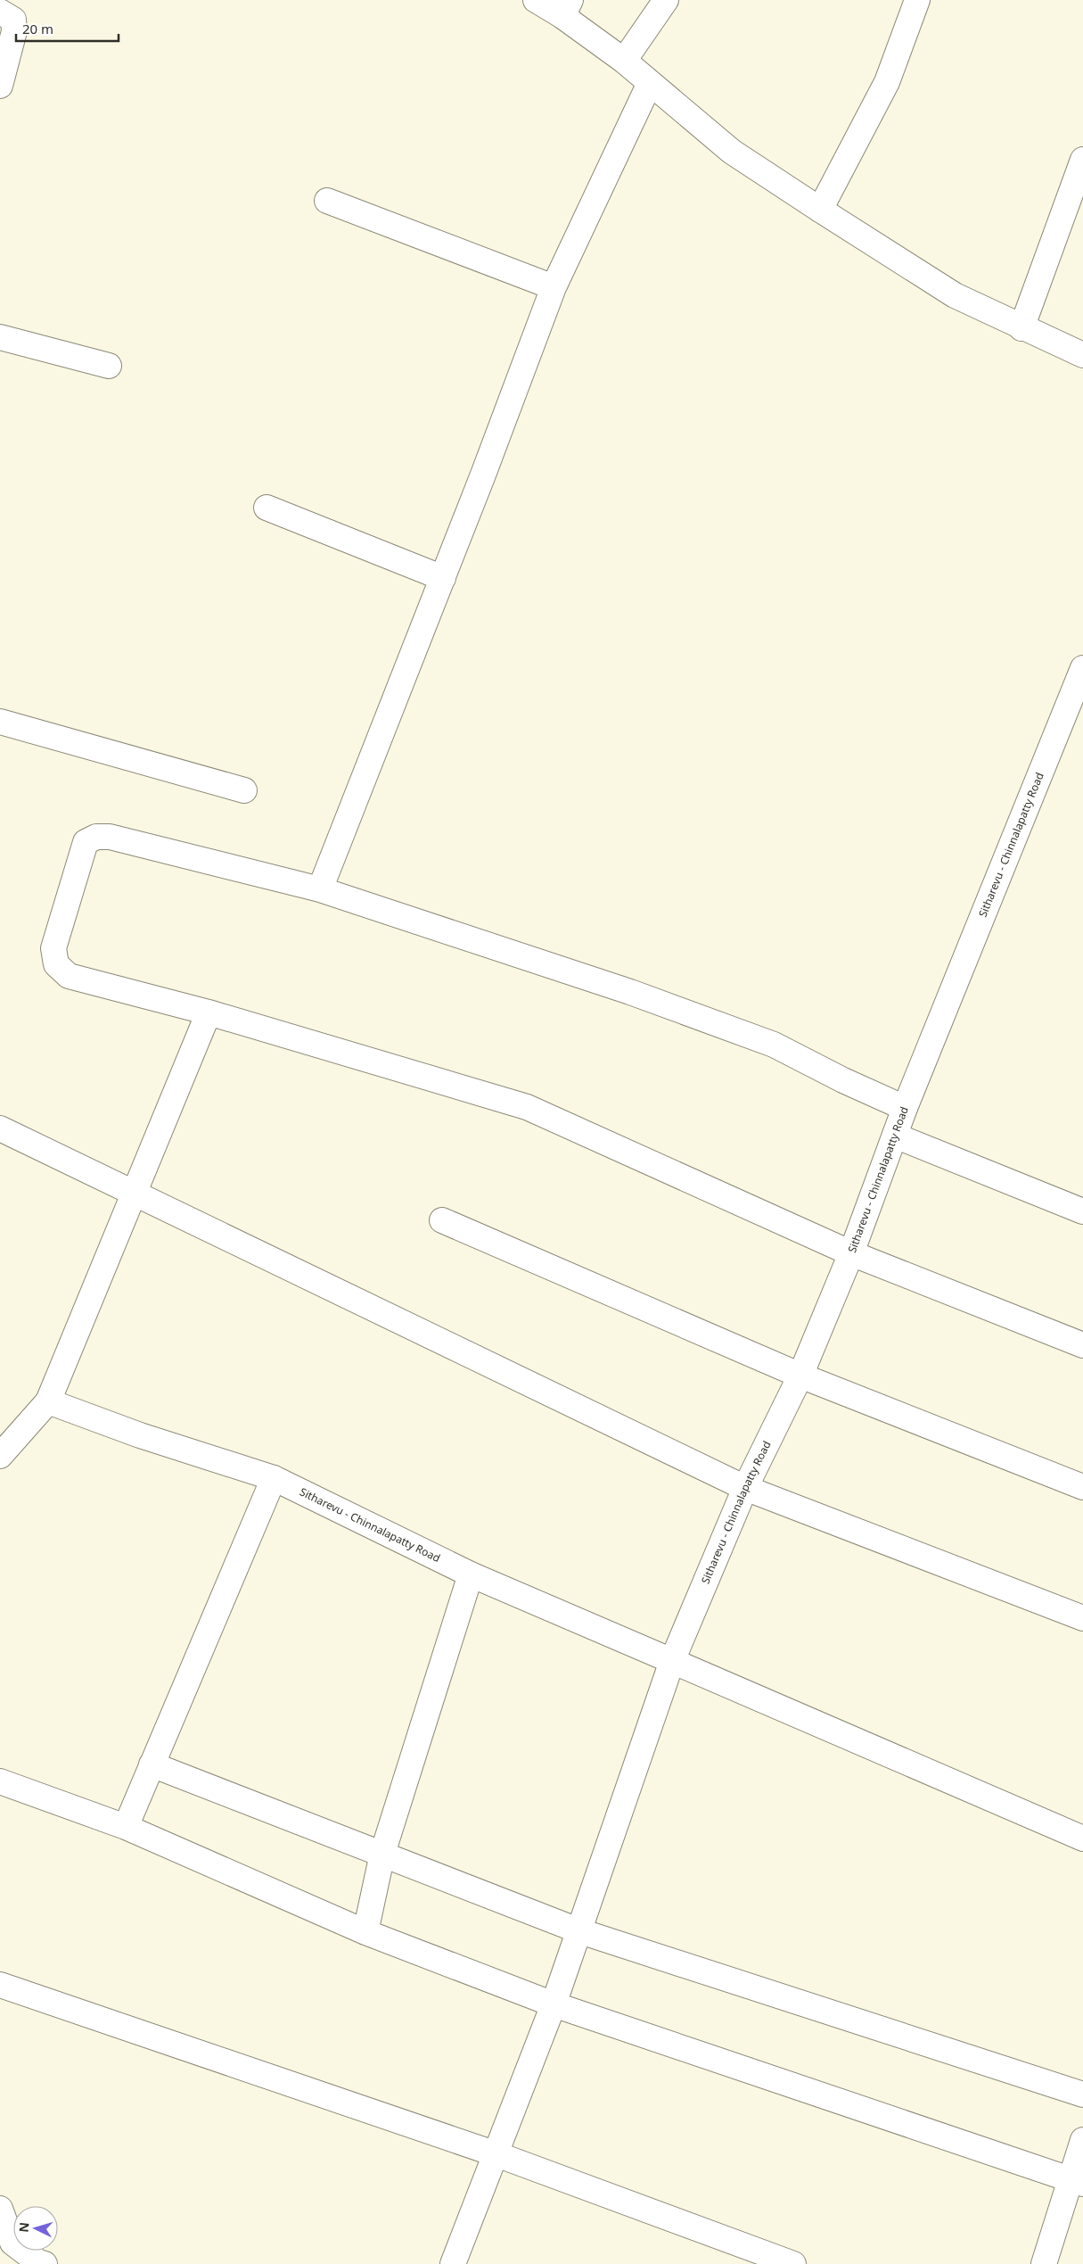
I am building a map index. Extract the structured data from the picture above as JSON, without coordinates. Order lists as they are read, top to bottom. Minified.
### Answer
{"streets":{"street":["Sitharevu - Chinnalapatty Road"]},"scale_bar":"20 m","north":"left"}
